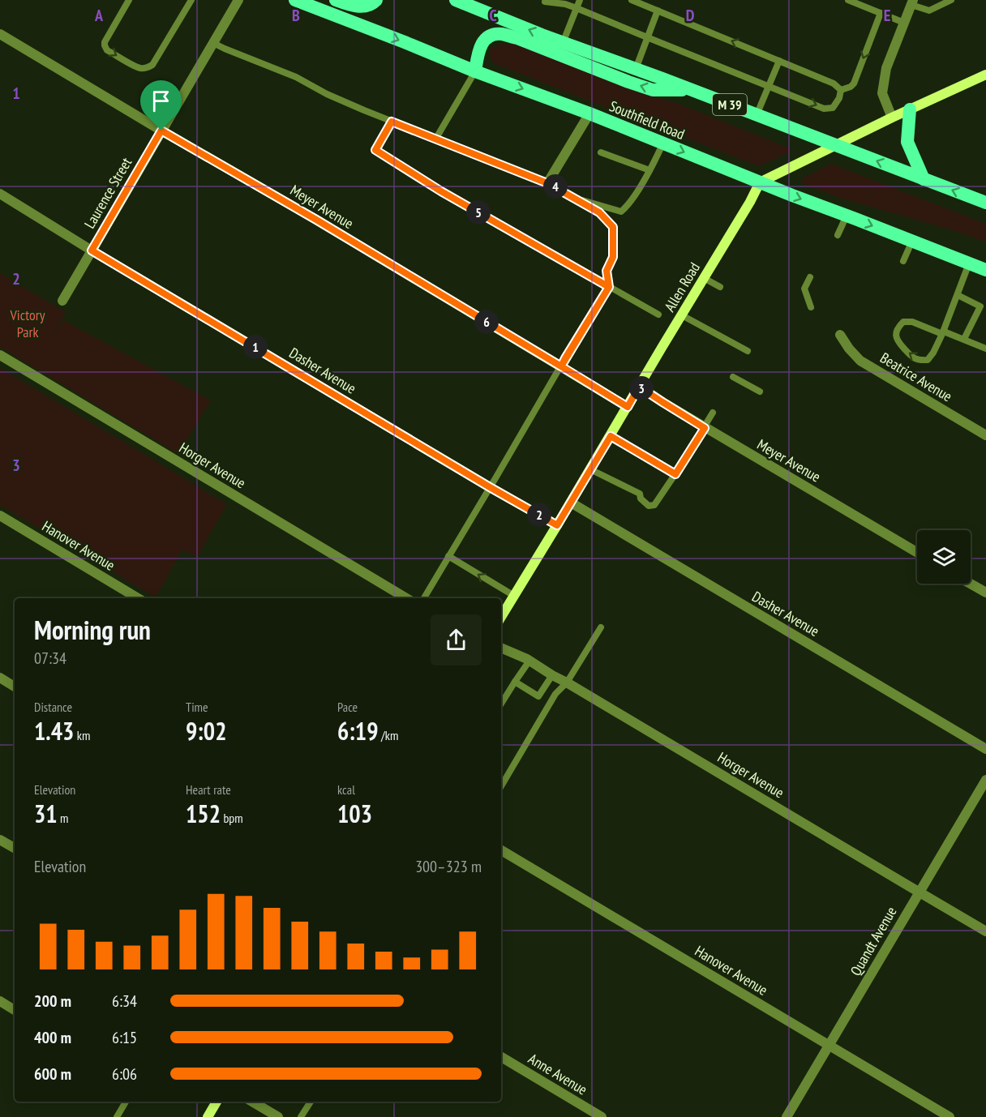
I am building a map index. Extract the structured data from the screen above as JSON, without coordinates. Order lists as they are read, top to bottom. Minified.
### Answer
{"streets":{"highway":["M 39","Southfield Road"],"main road":["Allen Road"],"street":["Laurence Street","Meyer Avenue","Dasher Avenue","Beatrice Avenue","Horger Avenue","Hanover Avenue","Quandt Avenue","Anne Avenue"]},"crossings":[["Southfield Road","Allen Road"],["Laurence Street","Meyer Avenue"],["Laurence Street","Dasher Avenue"],["Meyer Avenue","Allen Road"],["Allen Road","Dasher Avenue"],["Horger Avenue","Quandt Avenue"],["Hanover Avenue","Quandt Avenue"]],"parks":["Victory Park"],"page":{"pins":["4","5","6","1","3","2"],"heading":["Morning run","07:34"],"stats":[["Distance","1.43 km"],["Time","9:02"],["Pace","6:19 /km"],["Elevation","31 m"],["Heart rate","152 bpm"],["kcal","103"]],"chart":["Elevation","300–323 m"],"list":[{"name":"200 m","note":"6:34"},{"name":"400 m","note":"6:15"},{"name":"600 m","note":"6:06"}]},"grid":{"columns":["A","B","C","D","E"],"rows":["1","2","3"]}}
